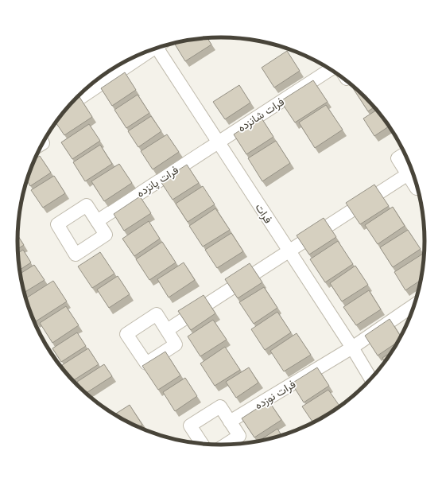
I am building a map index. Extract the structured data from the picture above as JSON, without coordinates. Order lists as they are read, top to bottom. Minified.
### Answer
{"streets":{"street":["فرات شانزده","فرات پانزده","فرات","فرات نوزده"]},"crossings":[["فرات شانزده","فرات پانزده"],["فرات شانزده","فرات"],["فرات پانزده","فرات"],["فرات","فرات نوزده"]]}
